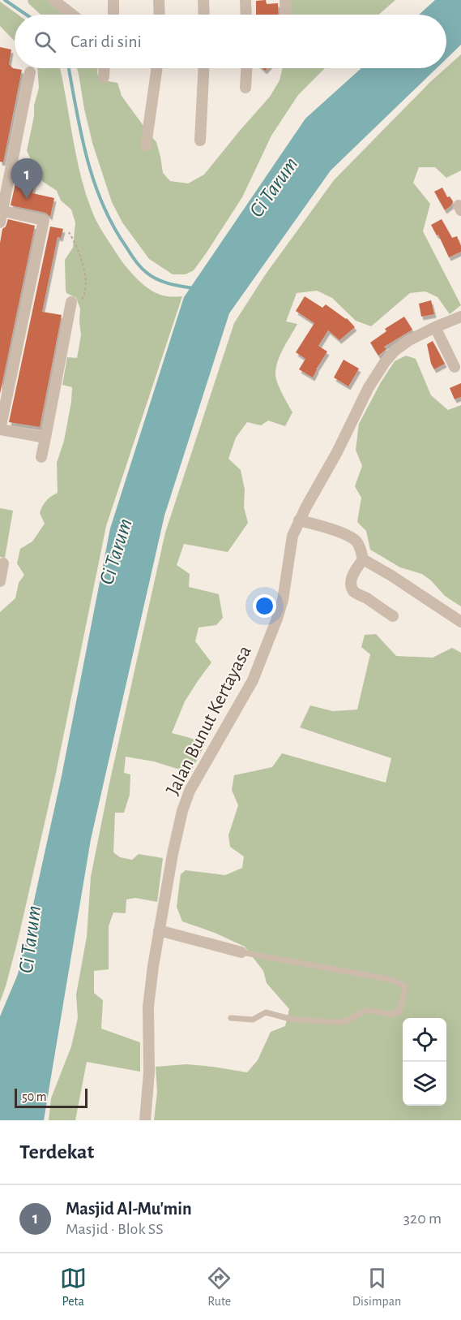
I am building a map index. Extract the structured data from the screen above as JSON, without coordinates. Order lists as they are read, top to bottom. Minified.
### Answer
{"streets":{"street":["Jalan Bunut Kertayasa"]},"water":["Ci Tarum"],"scale_bar":"50 m","page":{"search":"Cari di sini","pins":"1","scale":"50 m","heading":"Terdekat","list":[{"mark":"1","name":"Masjid Al-Mu'min","note":"Masjid · Blok SS","value":"320 m"}],"nav":["Peta","Rute","Disimpan"]}}
